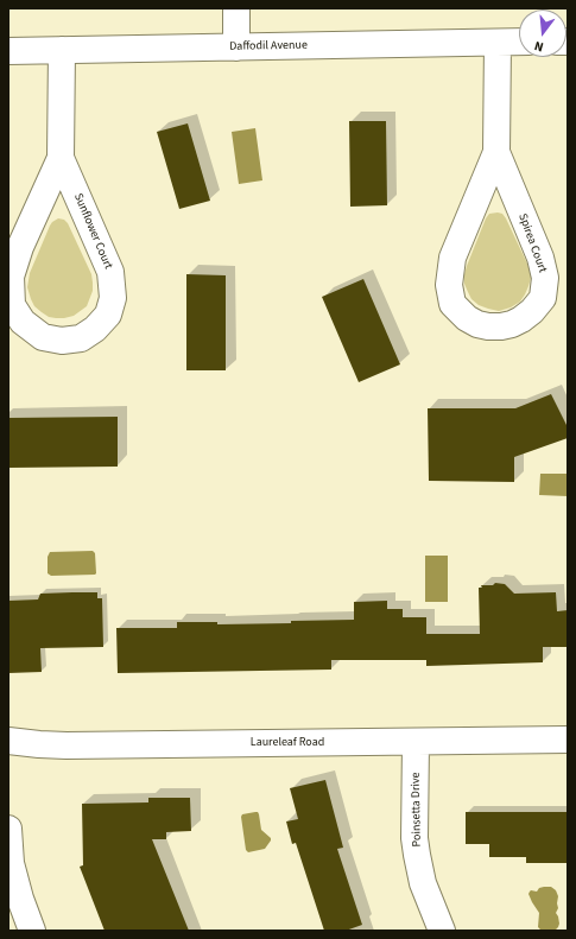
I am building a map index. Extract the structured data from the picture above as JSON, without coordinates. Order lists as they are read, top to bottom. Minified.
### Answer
{"streets":{"street":["Daffodil Avenue","Sunflower Court","Spirea Court","Laureleaf Road","Poinsetta Drive"]},"crossings":[["Daffodil Avenue","Sunflower Court"],["Daffodil Avenue","Spirea Court"],["Laureleaf Road","Poinsetta Drive"]],"north":"bottom"}
